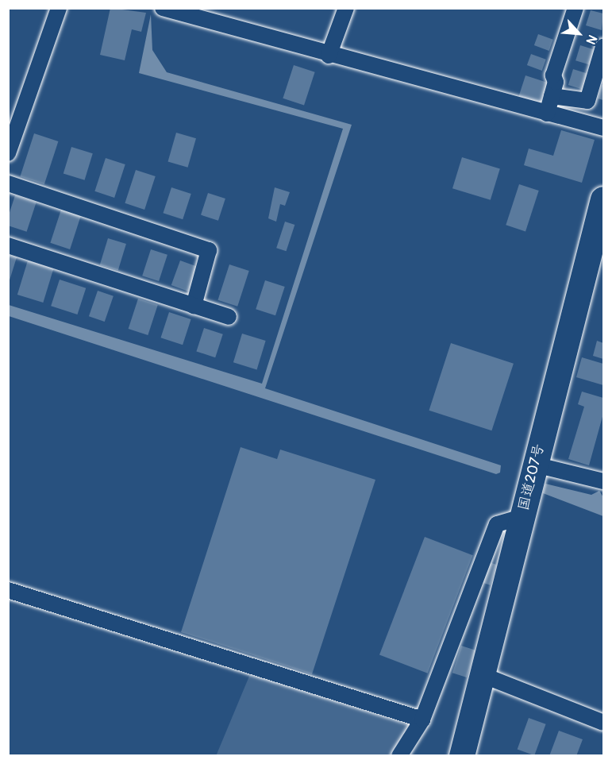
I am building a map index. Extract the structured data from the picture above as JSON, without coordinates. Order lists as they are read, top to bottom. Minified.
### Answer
{"streets":{"highway":["国道207号"]},"north":"bottom right"}
